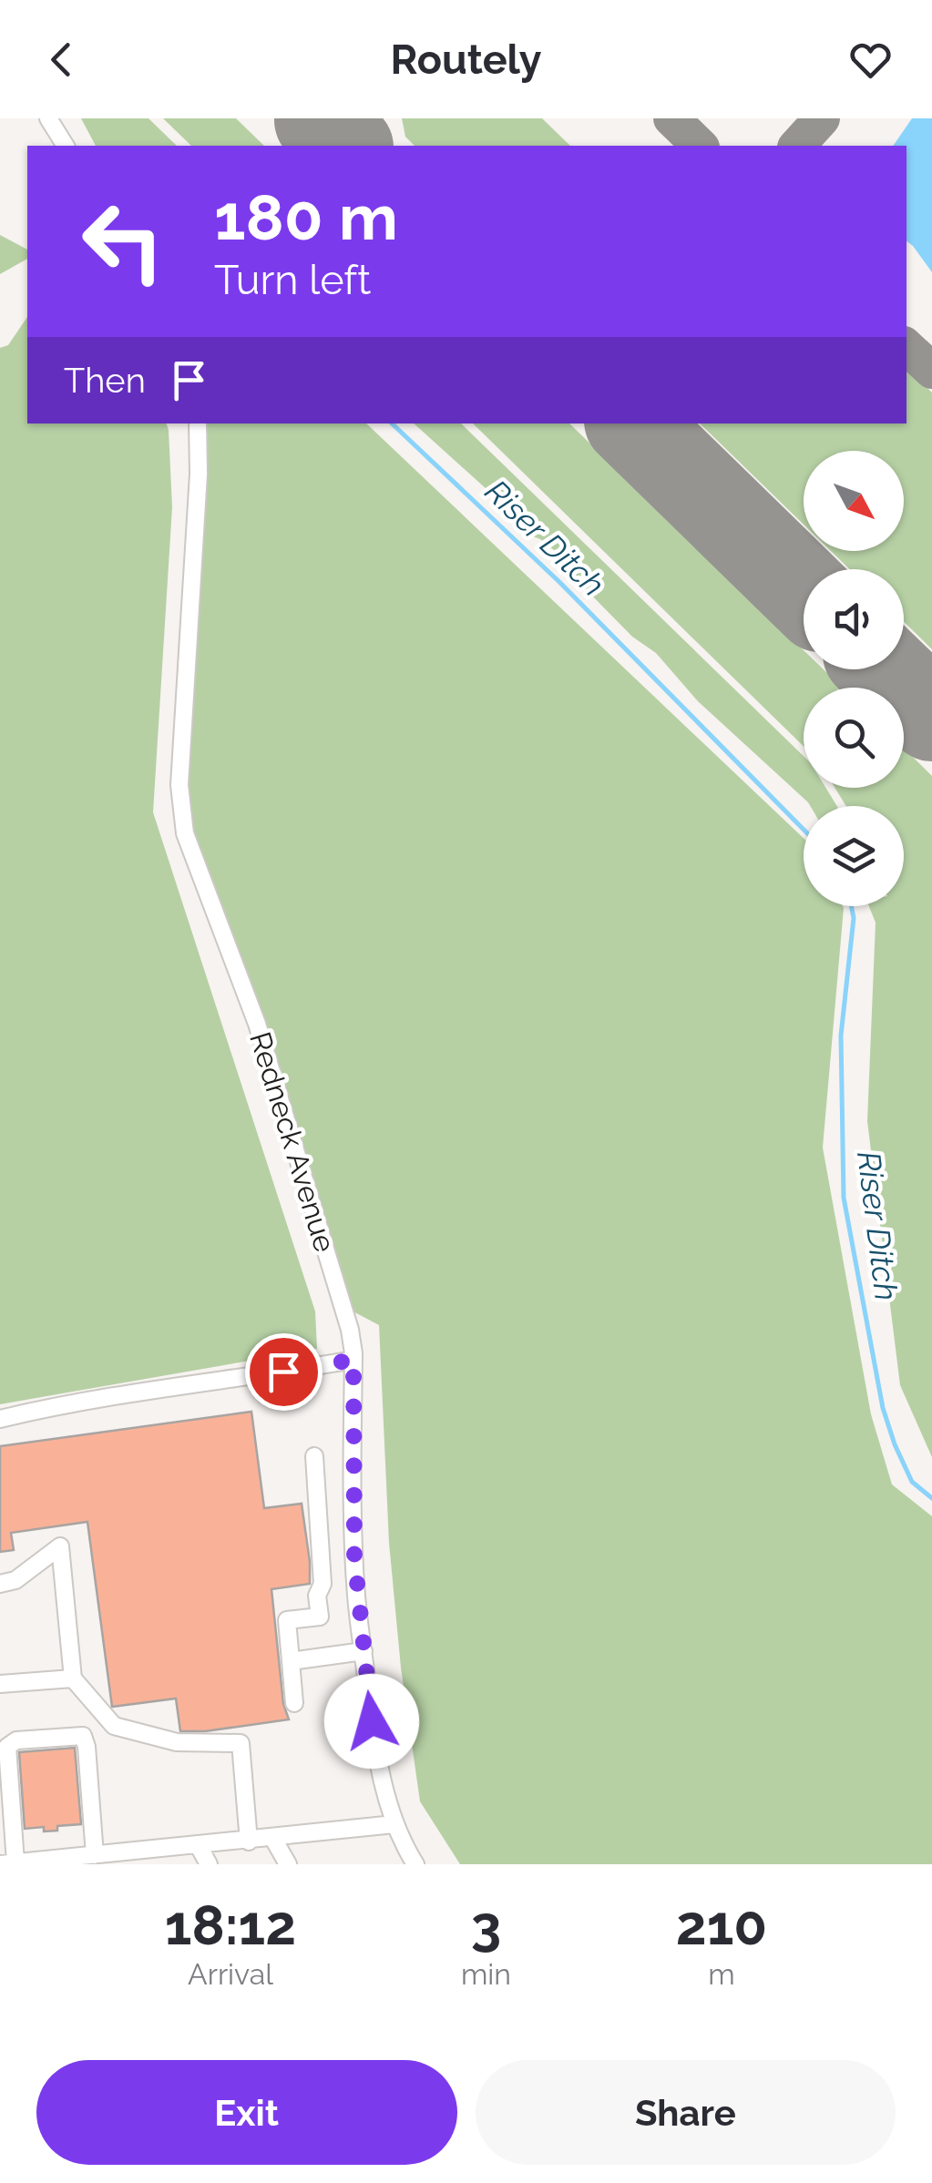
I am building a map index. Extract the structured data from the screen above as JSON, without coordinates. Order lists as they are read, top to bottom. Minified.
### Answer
{"streets":{"street":["Redneck Avenue"]},"water":["Riser Ditch"],"north":"bottom right","page":{"header":"Routely","turn":["180 m","Turn left"],"then":"Then","eta":["18:12","Arrival","3","min","210","m"],"buttons":["Exit","Share"]}}
